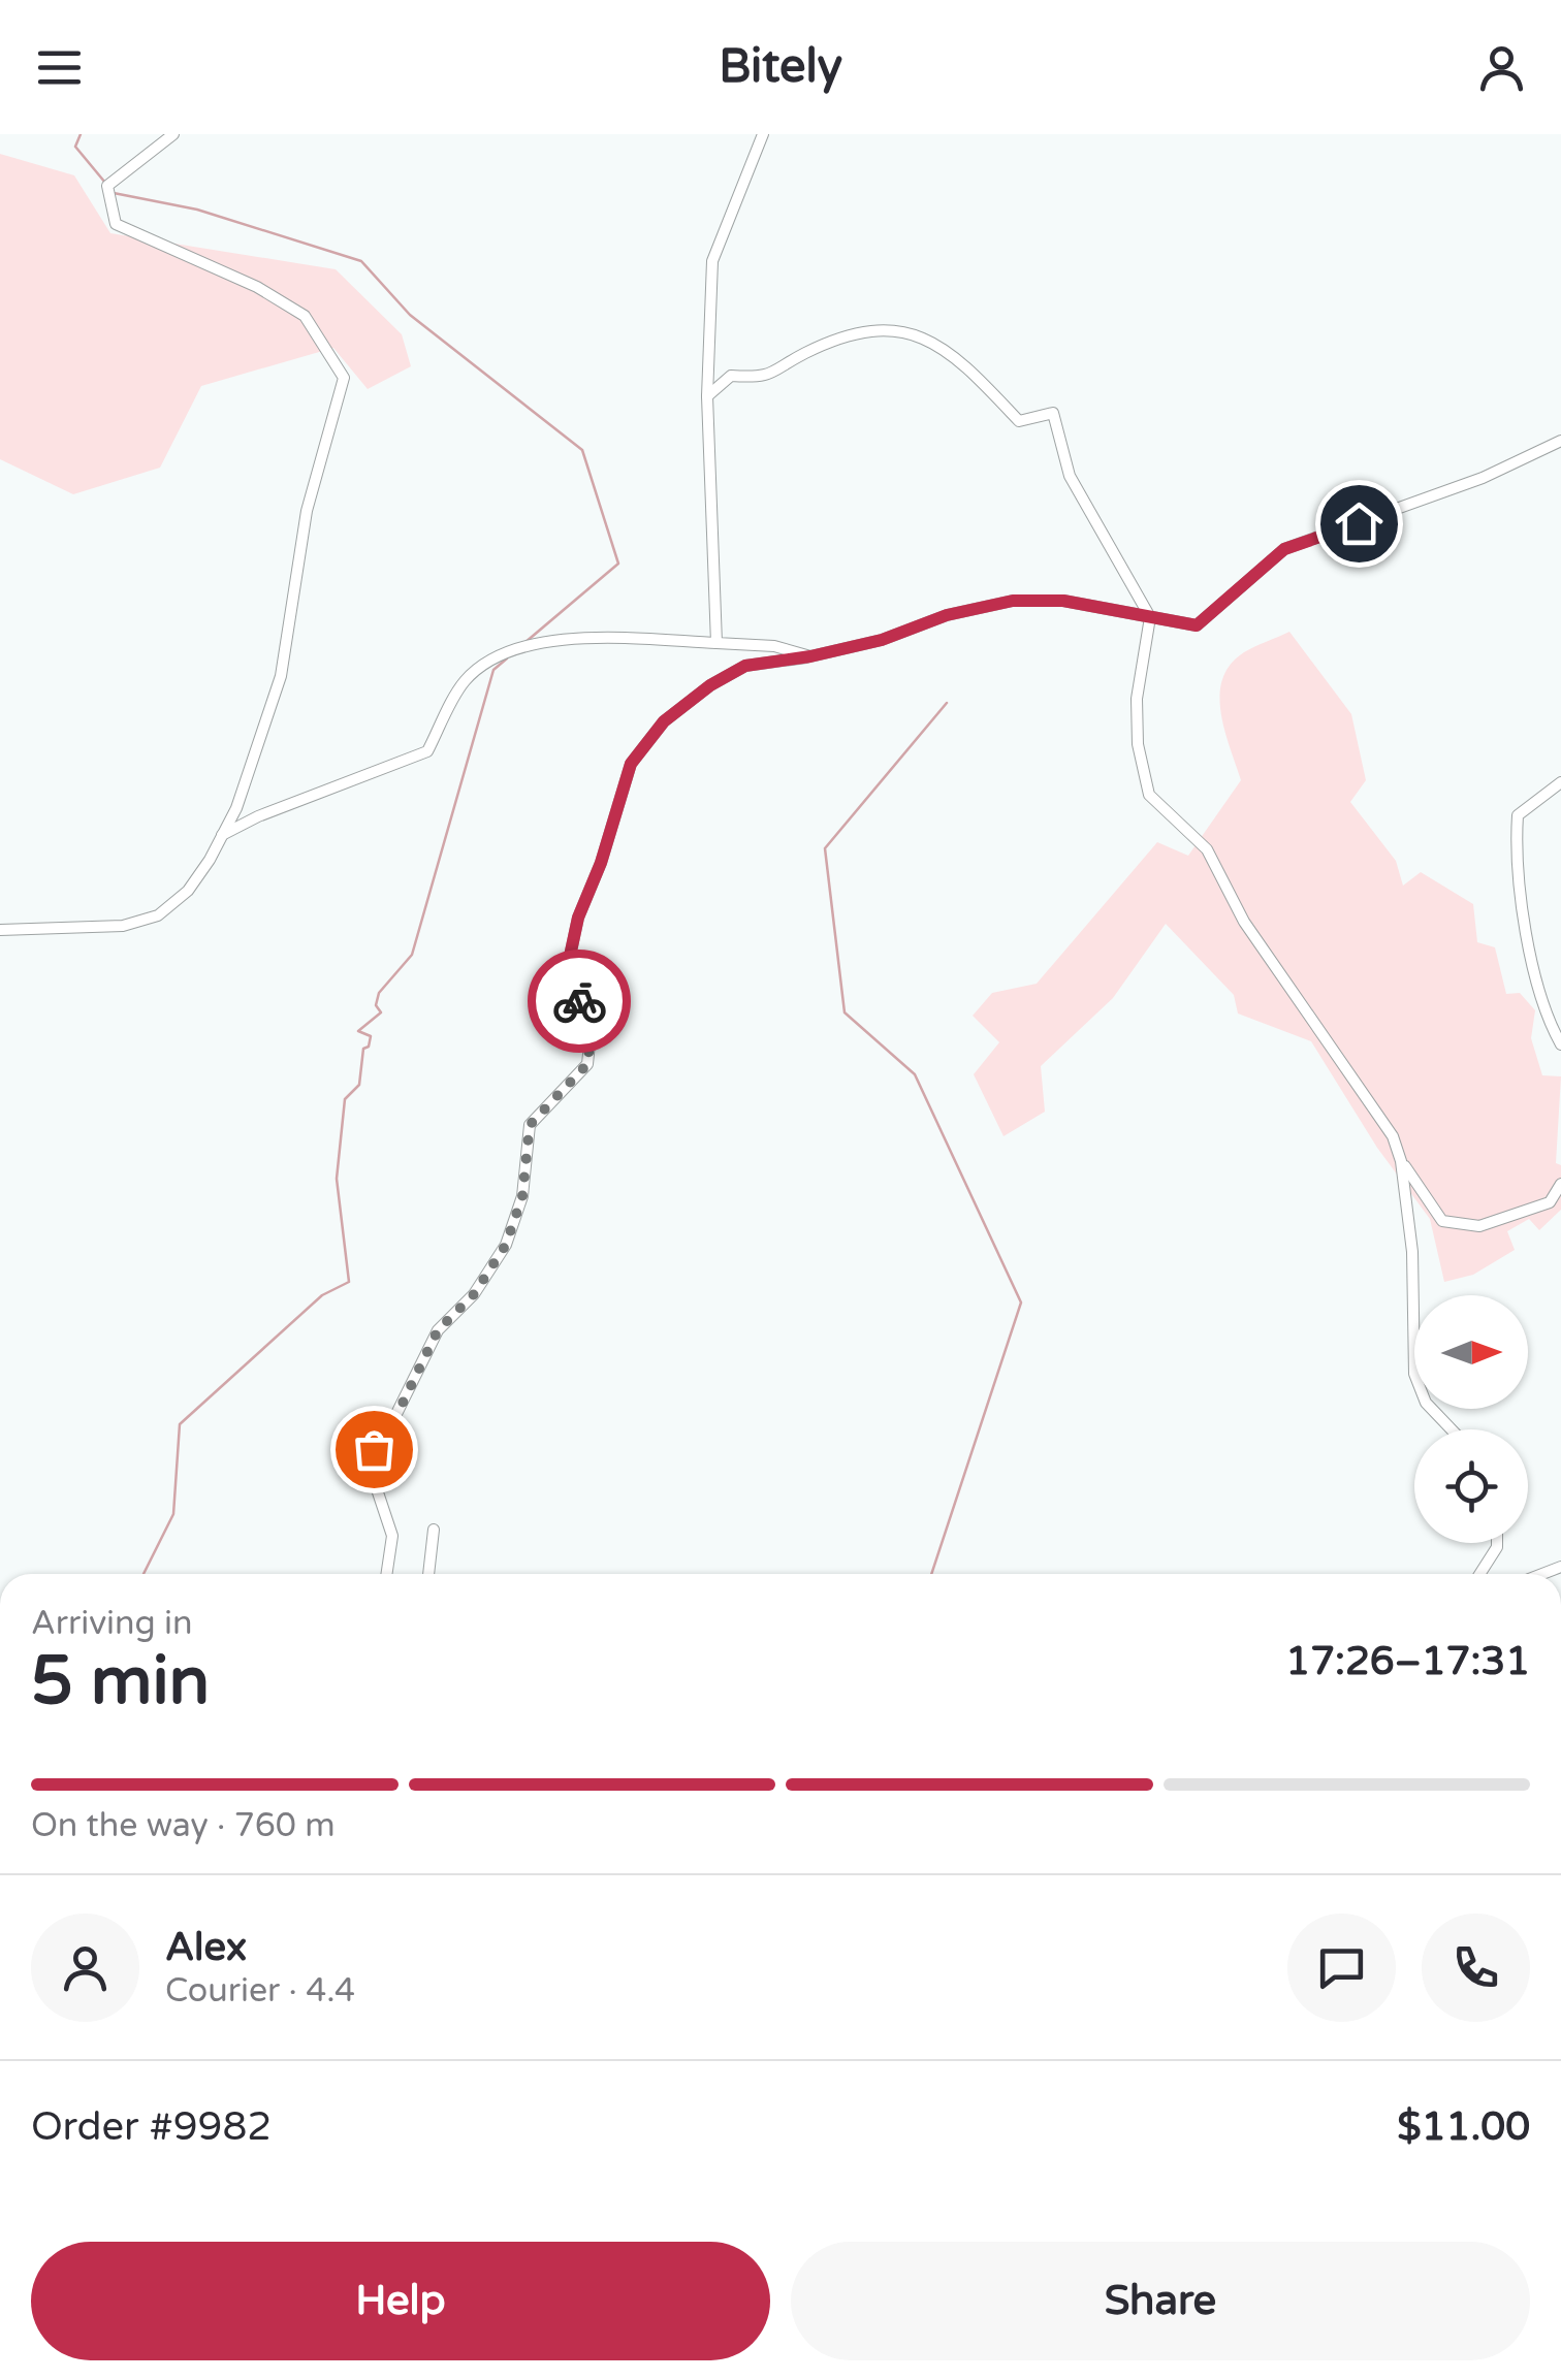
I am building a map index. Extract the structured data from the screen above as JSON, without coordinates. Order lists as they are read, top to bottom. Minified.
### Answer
{"north":"right","page":{"header":"Bitely","heading":["5 min","Arriving in","17:26–17:31"],"panel":["Alex","Courier · 4.4","Order #9982","$11.00"],"bar":"On the way · 760 m","buttons":["Help","Share"]}}
